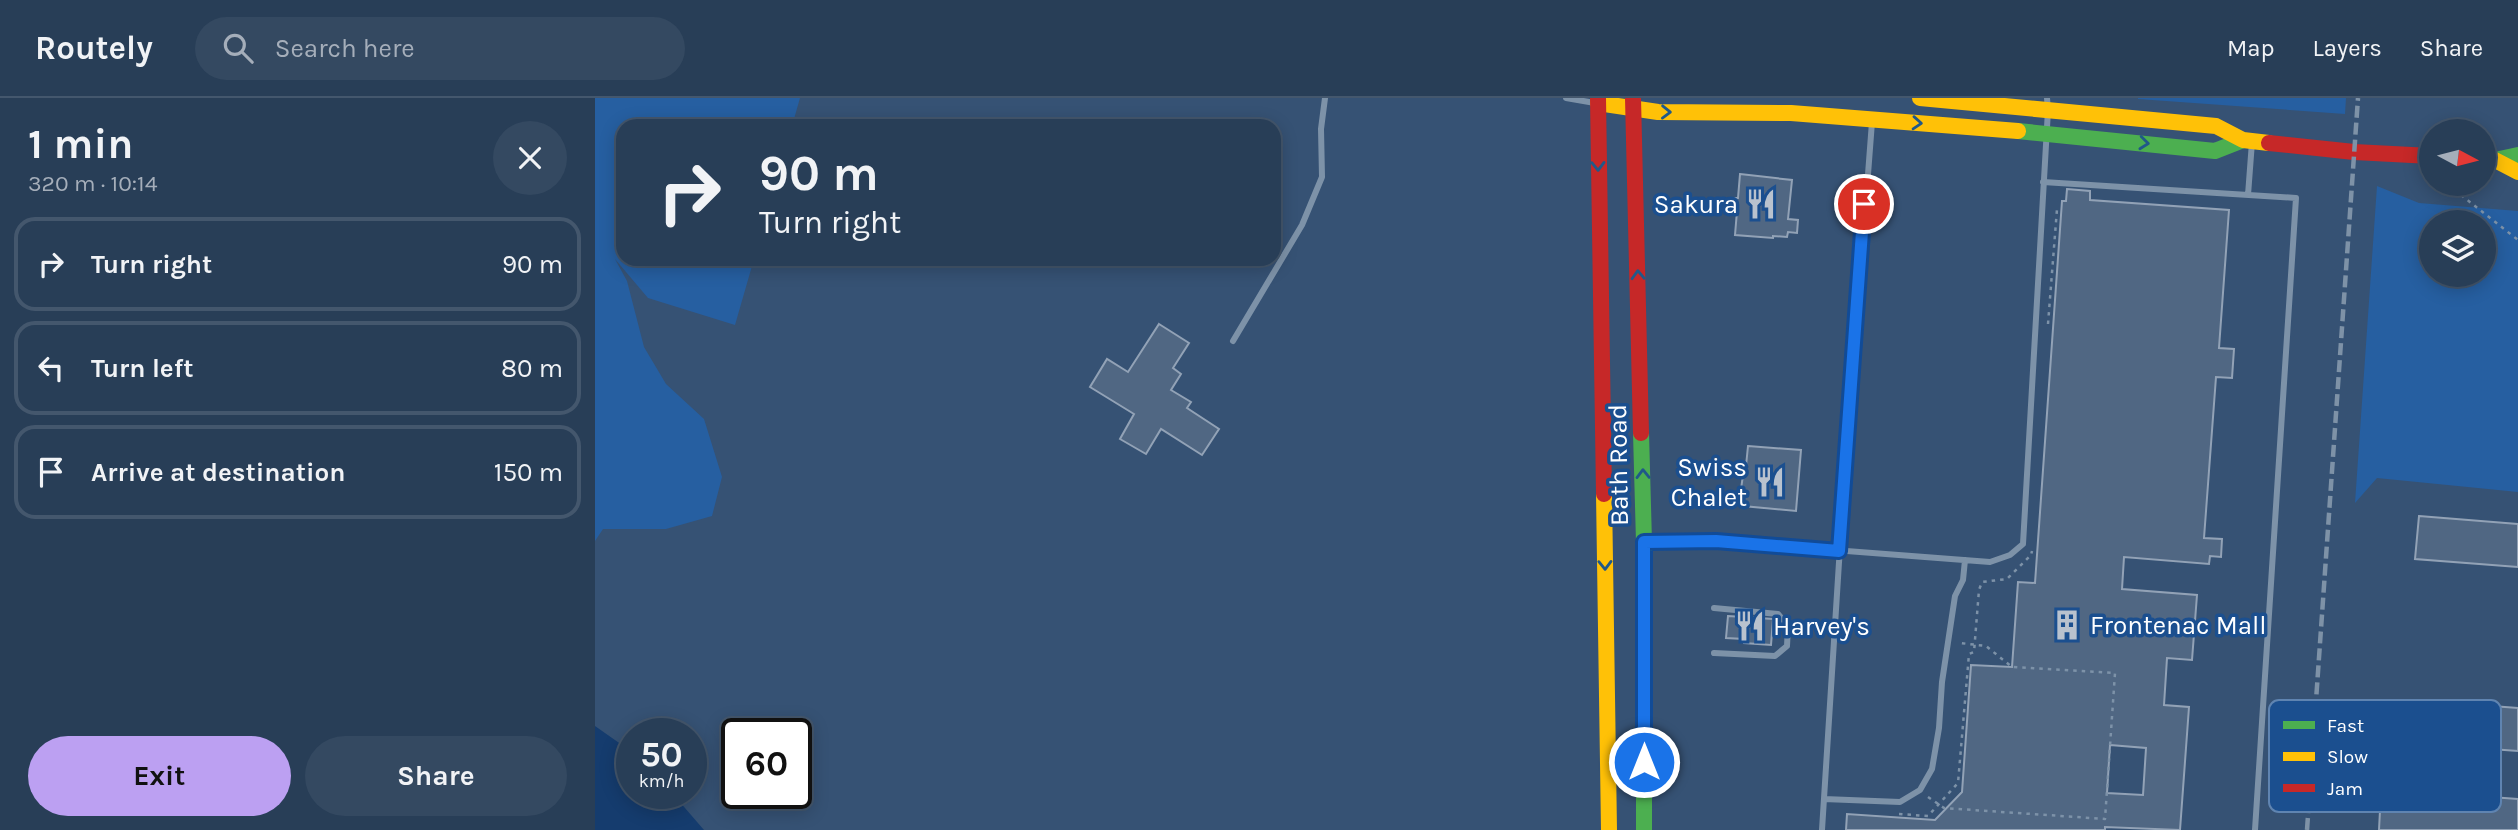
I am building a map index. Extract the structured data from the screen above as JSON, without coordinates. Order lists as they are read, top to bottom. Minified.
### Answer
{"streets":{"main road":["Bath Road"]},"places":{"restaurant":["Sakura","Swiss Chalet","Harvey's"],"building":["Frontenac Mall"]},"legend":["Fast","Slow","Jam"],"north":"right","page":{"header":"Routely","search":"Search here","nav":["Map","Layers","Share"],"heading":["1 min","320 m · 10:14"],"turn":["90 m","Turn right"],"list":[{"name":"Turn right","value":"90 m"},{"name":"Turn left","value":"80 m"},{"name":"Arrive at destination","value":"150 m"}],"speed":"50 km/h","limit":"60","buttons":["Exit","Share"]}}
